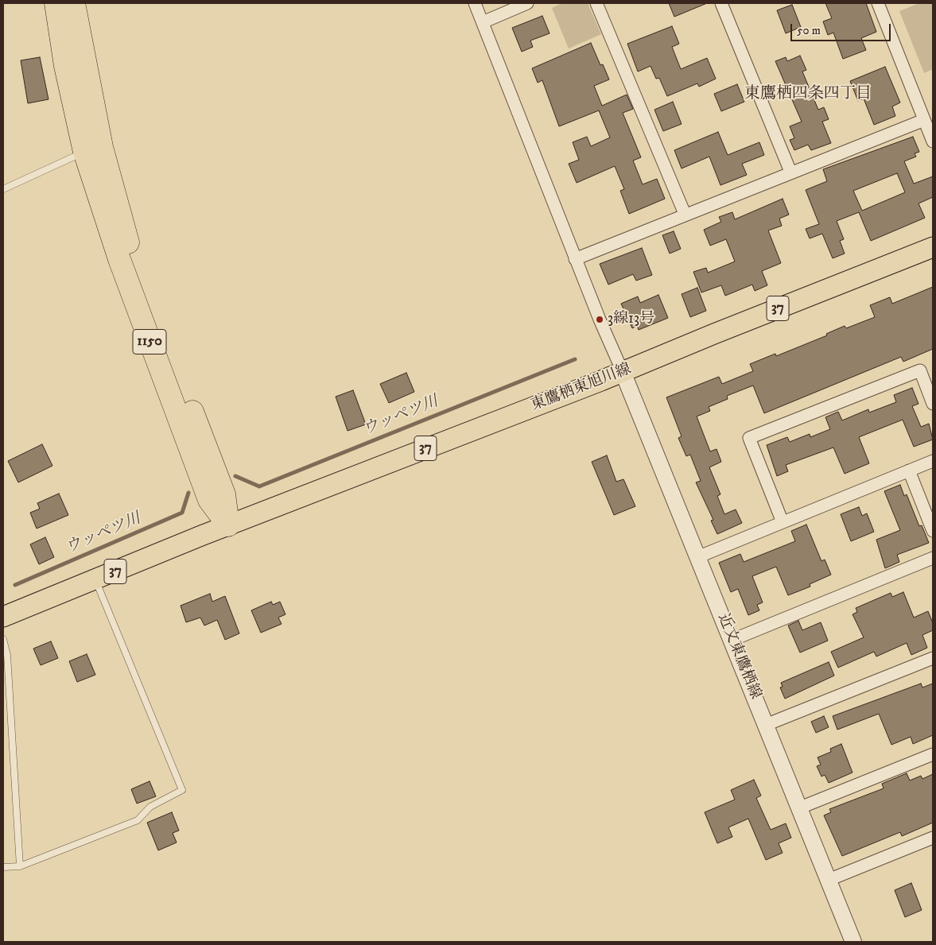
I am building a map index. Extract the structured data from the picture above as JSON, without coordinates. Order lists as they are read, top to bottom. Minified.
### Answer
{"streets":{"highway":["1150"],"main road":["37","東鷹栖東旭川線"],"street":["近文東鷹栖線"]},"crossings":[["37","1150"],["37","東鷹栖東旭川線"],["1150","東鷹栖東旭川線"],["東鷹栖東旭川線","近文東鷹栖線"]],"districts":["東鷹栖四条四丁目"],"water":["ウッペツ川"],"places":["3線13号"],"scale_bar":"50 m"}
